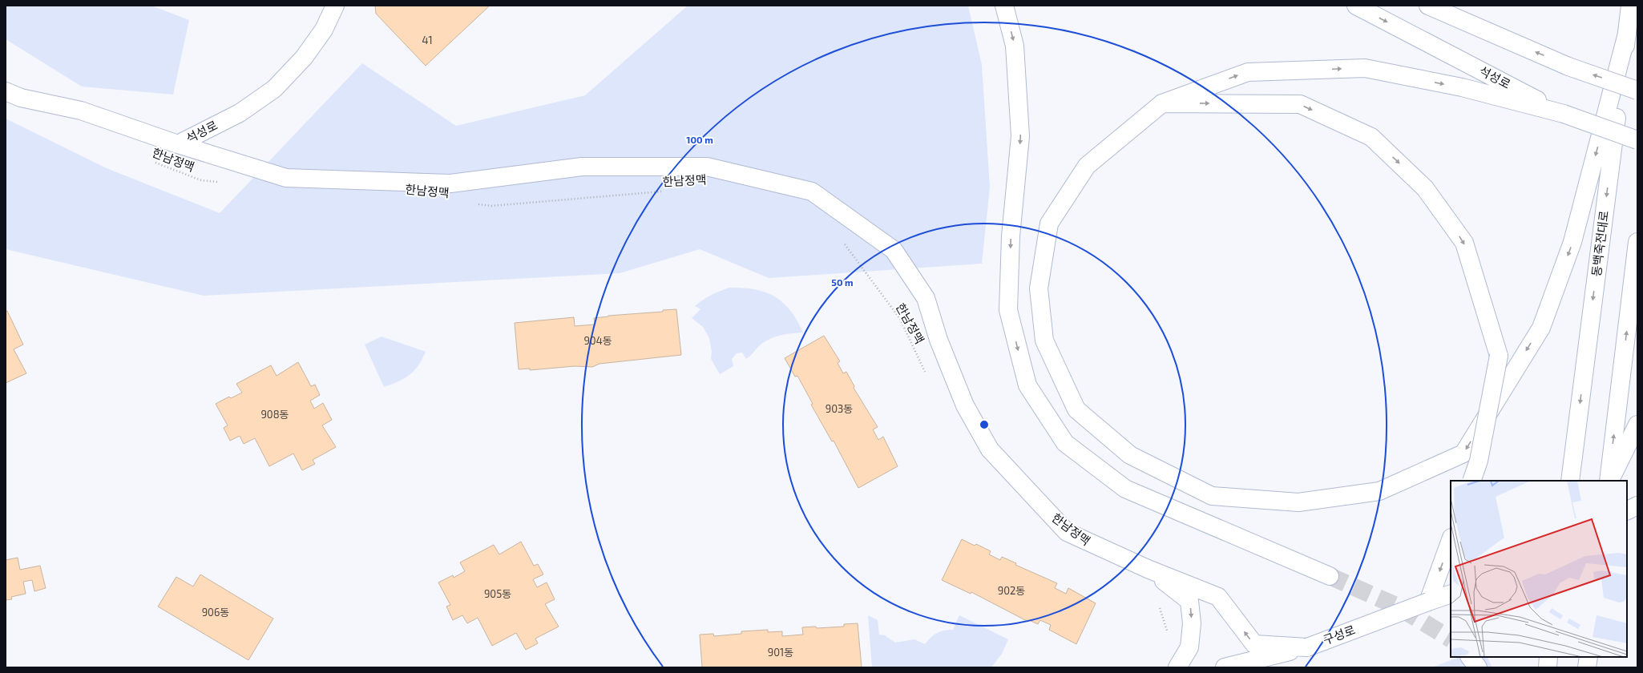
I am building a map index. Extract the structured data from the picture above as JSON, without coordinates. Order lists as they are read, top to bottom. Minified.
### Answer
{"streets":{"main road":["석성로","동백죽전대로","구성로"],"path":["한남정맥"]},"house_numbers":["41","904동","903동","908동","902동","905동","906동","901동"],"rings":["100 m","50 m"]}
